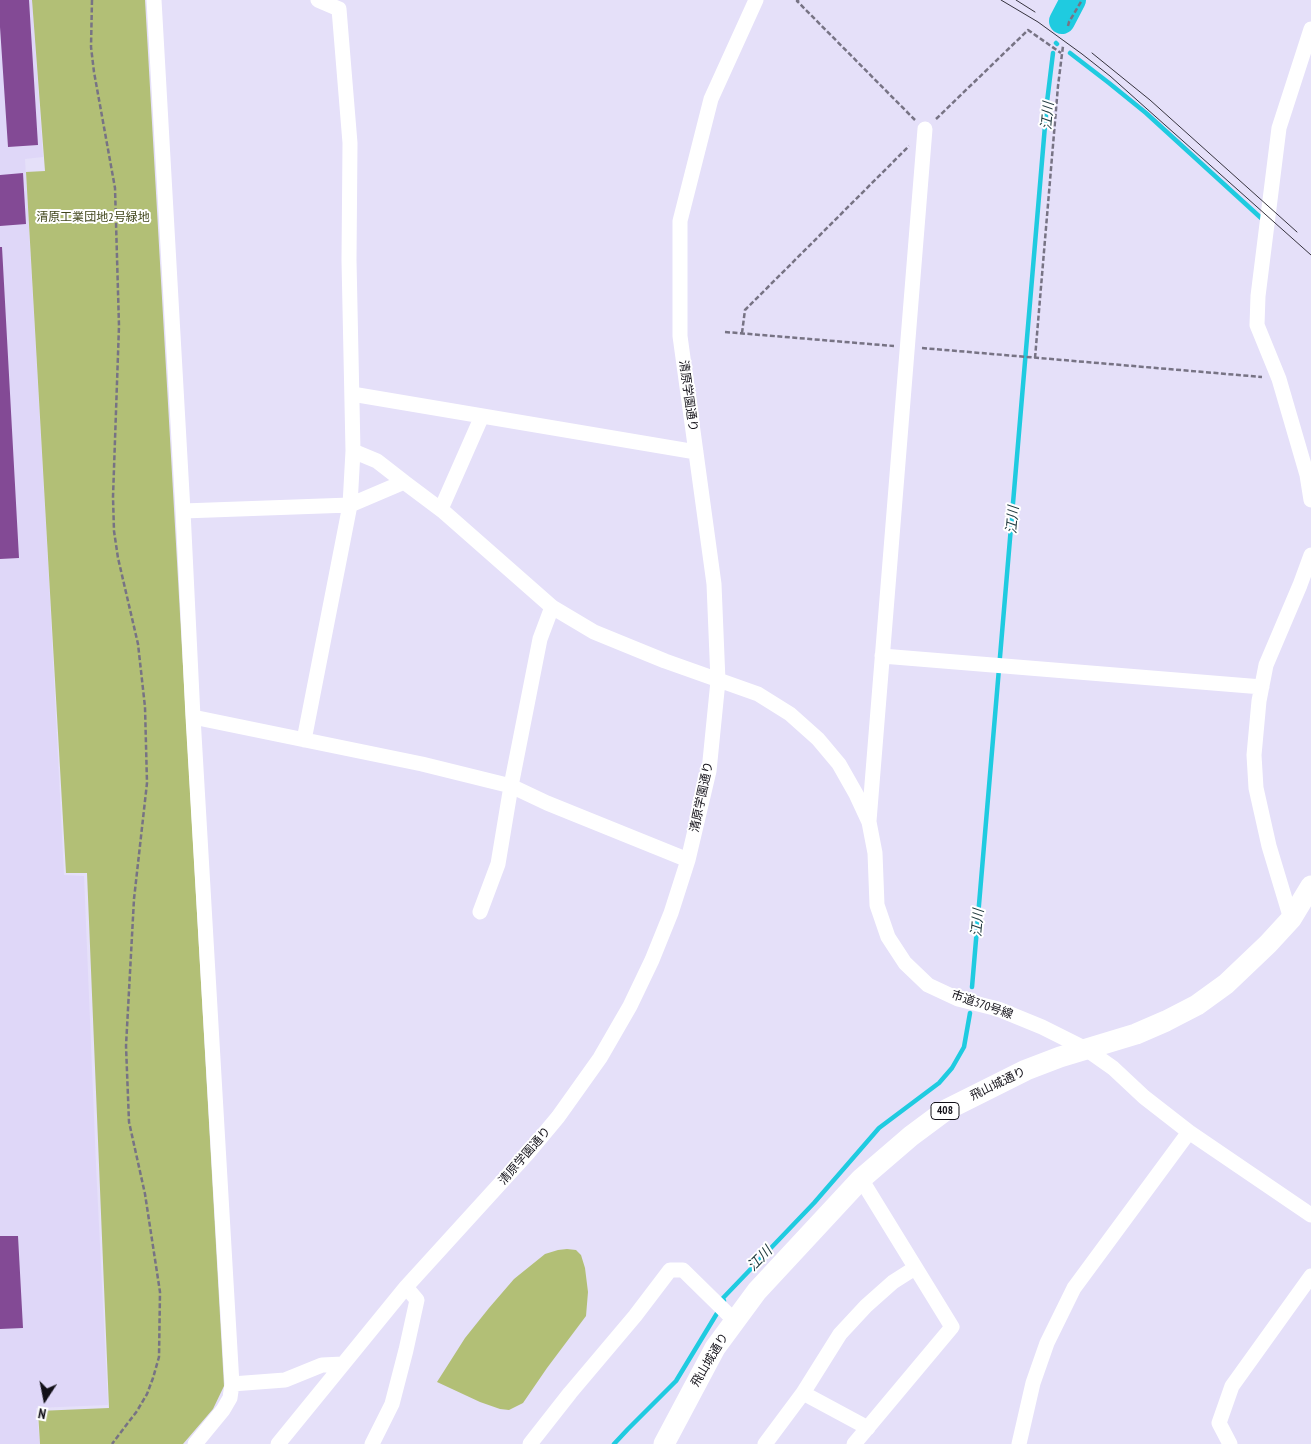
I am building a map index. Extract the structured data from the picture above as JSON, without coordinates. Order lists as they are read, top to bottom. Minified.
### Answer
{"streets":{"highway":["飛山城通り","408"],"street":["清原学園通り","市道370号線"]},"crossings":[["清原学園通り","市道370号線"],["市道370号線","飛山城通り"]],"water":["江川"],"parks":["清原工業団地2号緑地"],"north":"bottom"}
